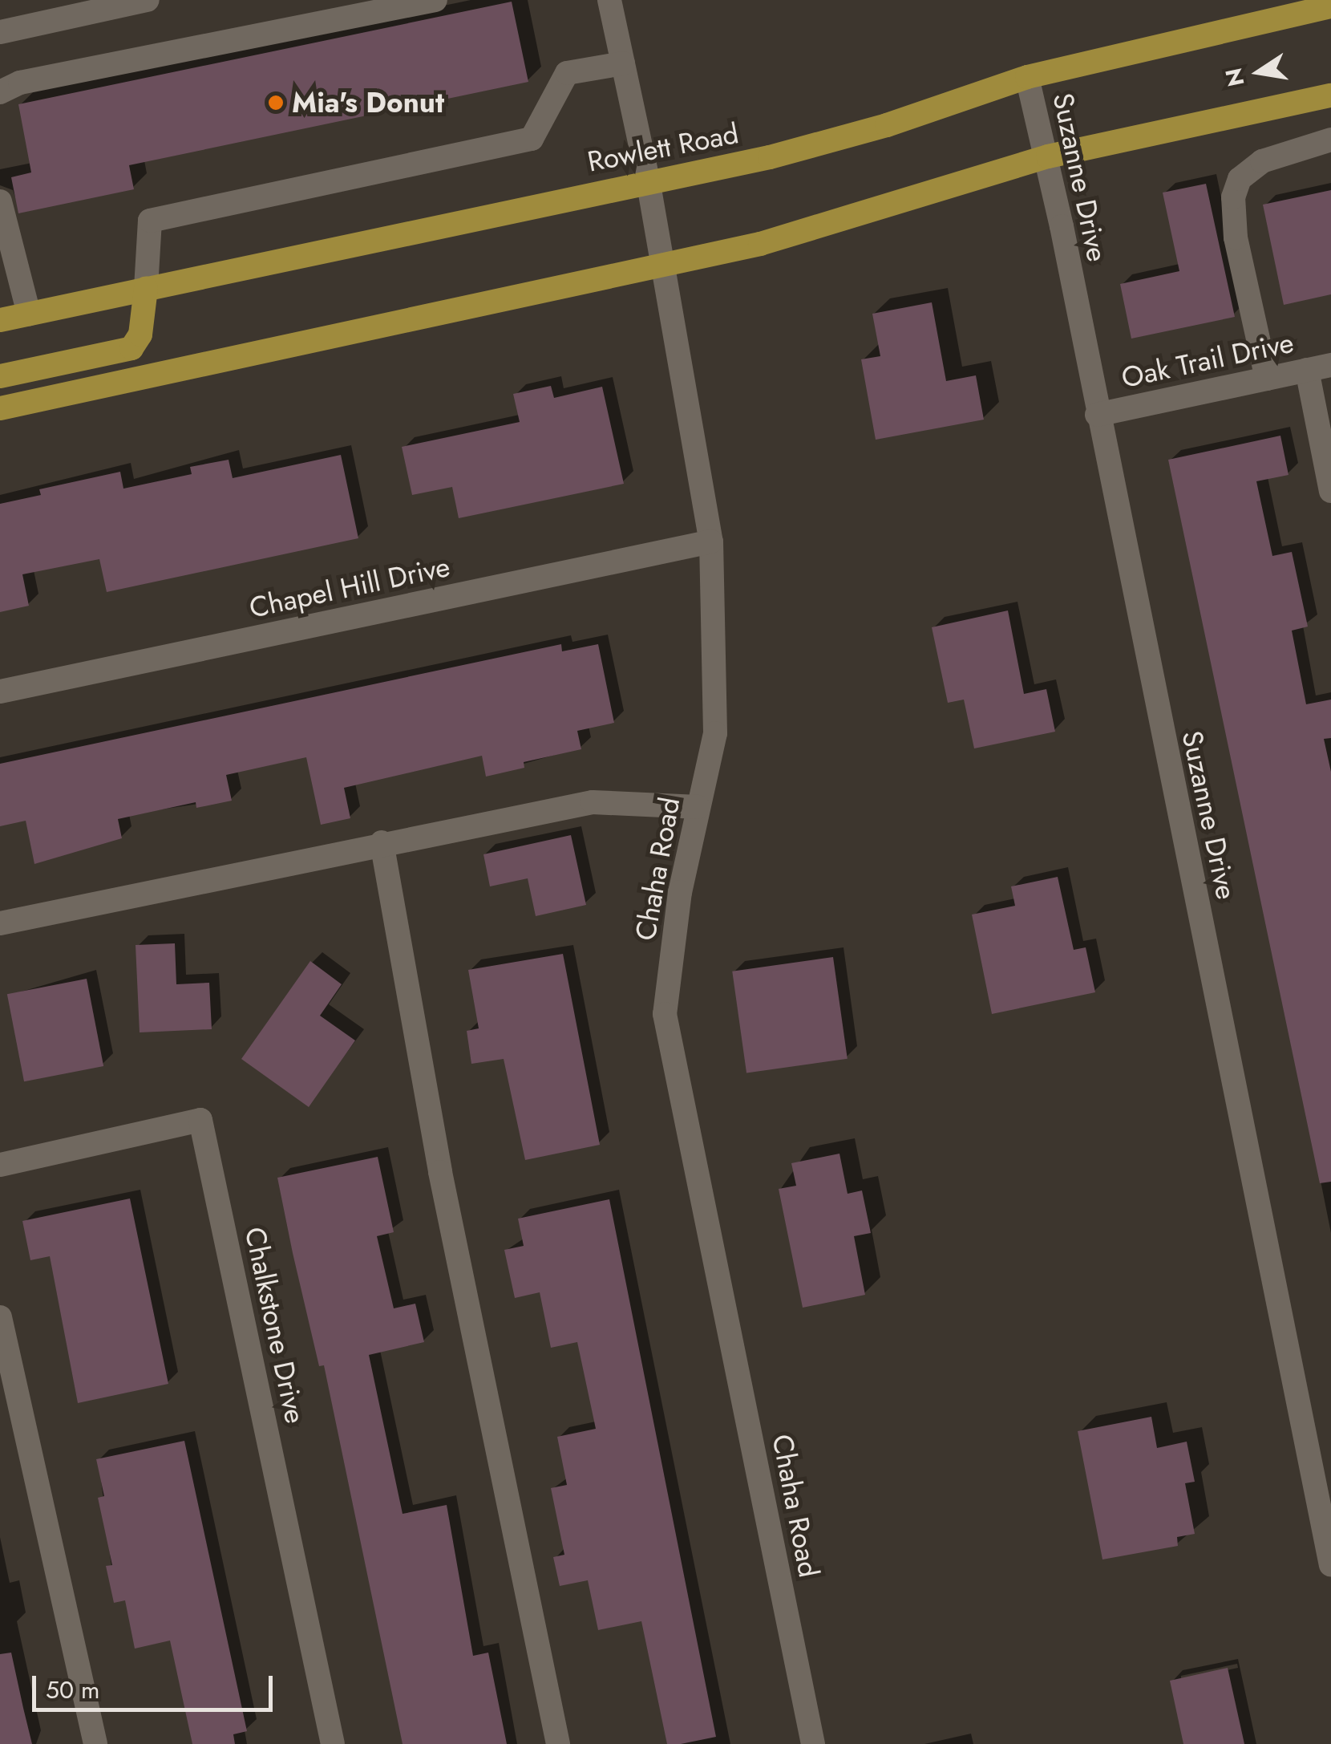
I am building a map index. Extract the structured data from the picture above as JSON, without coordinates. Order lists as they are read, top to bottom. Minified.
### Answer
{"streets":{"main road":["Rowlett Road"],"street":["Suzanne Drive","Oak Trail Drive","Chapel Hill Drive","Chaha Road","Chalkstone Drive"]},"crossings":[["Rowlett Road","Suzanne Drive"],["Rowlett Road","Chaha Road"],["Suzanne Drive","Oak Trail Drive"],["Chapel Hill Drive","Chaha Road"]],"places":["Mia's Donut"],"scale_bar":"50 m","north":"left"}
